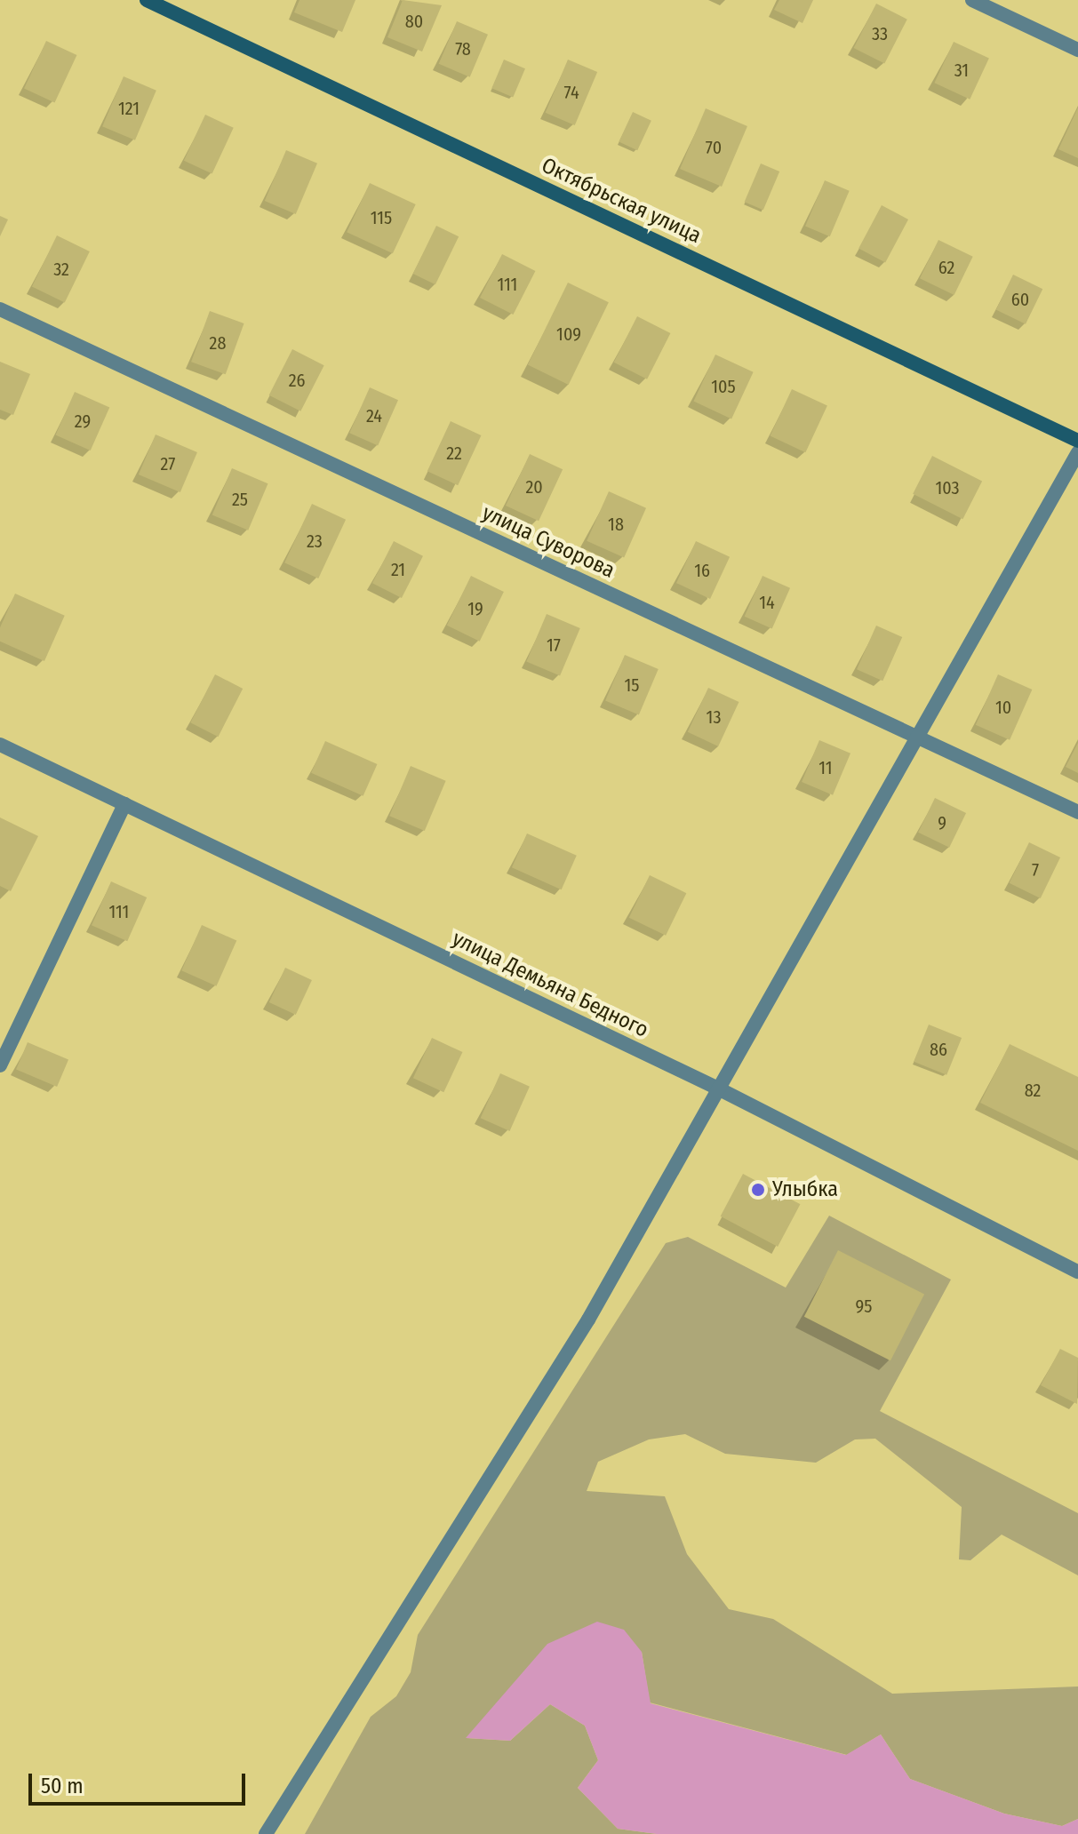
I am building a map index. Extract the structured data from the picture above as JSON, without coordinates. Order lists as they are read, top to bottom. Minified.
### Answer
{"streets":{"street":["Октябрьская улица","улица Суворова","улица Демьяна Бедного"]},"places":["Улыбка"],"house_numbers":["80","33","78","31","74","121","70","115","62","32","111","60","109","28","26","105","24","29","22","27","20","103","25","18","23","21","16","14","19","17","15","10","13","11","9","7","111","86","82","95"],"scale_bar":"50 m"}
